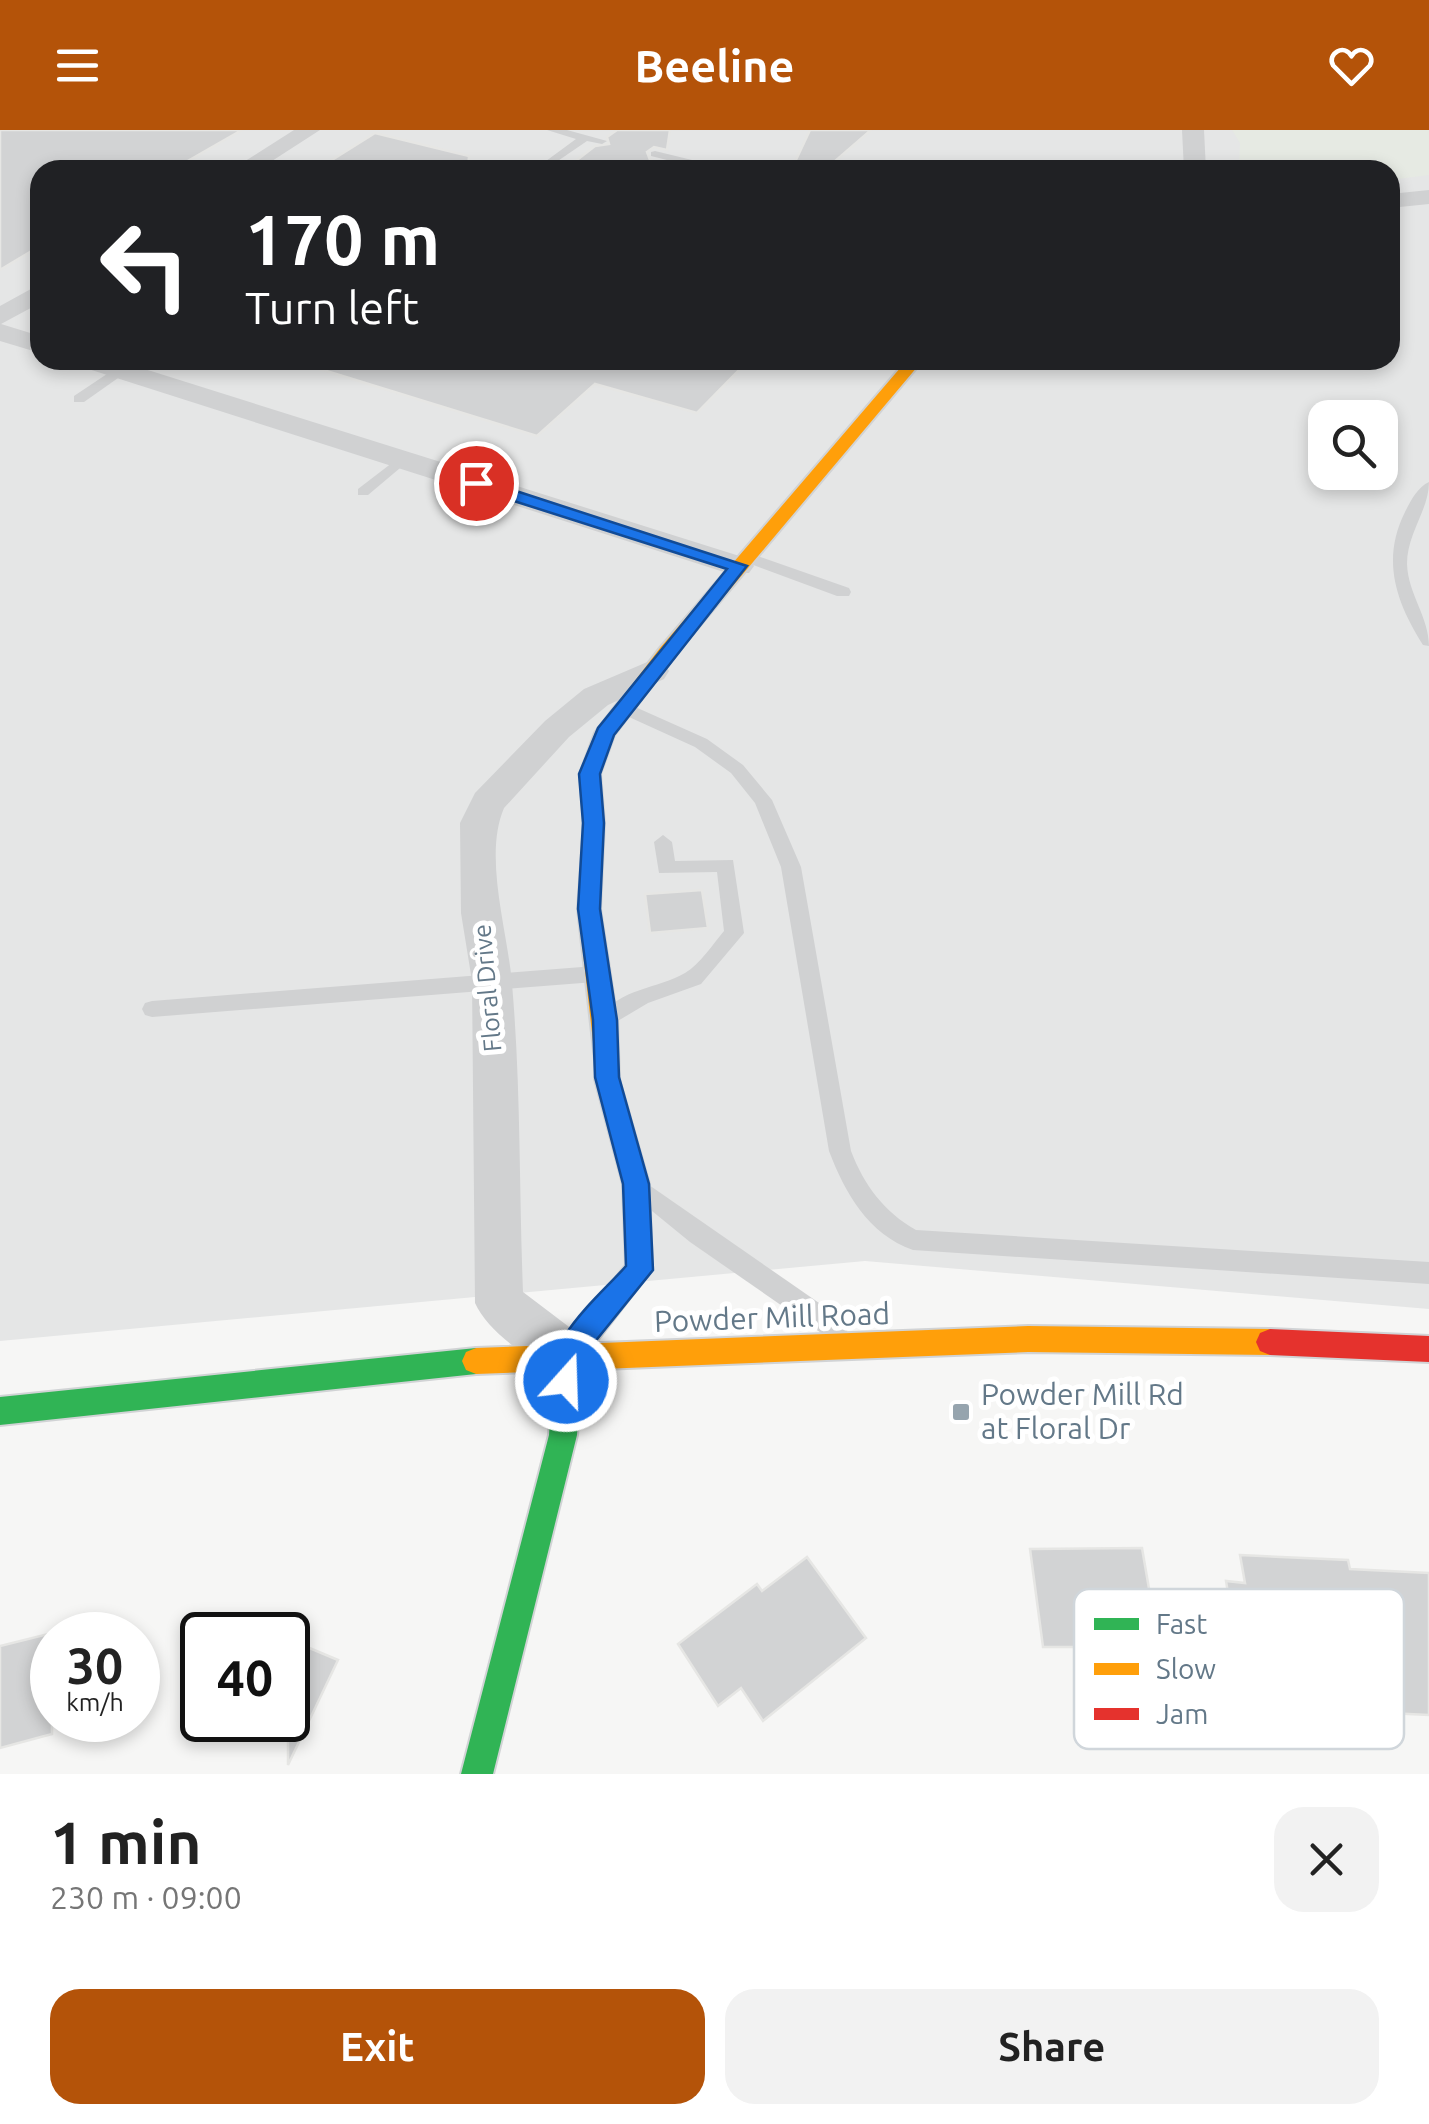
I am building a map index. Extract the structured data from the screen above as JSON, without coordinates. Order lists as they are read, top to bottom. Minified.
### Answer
{"streets":{"street":["Floral Drive","Powder Mill Road"]},"crossings":[["Floral Drive","Powder Mill Road"]],"places":{"transit":["Powder Mill Rd at Floral Dr"]},"legend":["Fast","Slow","Jam"],"page":{"header":"Beeline","turn":["170 m","Turn left"],"speed":"30 km/h","limit":"40","heading":["1 min","230 m · 09:00"],"buttons":["Exit","Share"]}}
